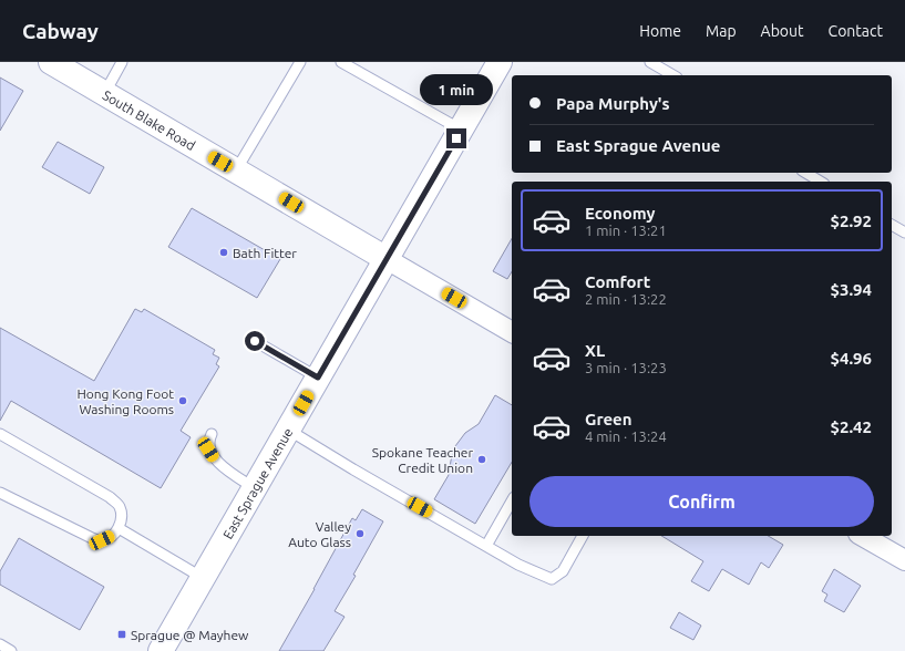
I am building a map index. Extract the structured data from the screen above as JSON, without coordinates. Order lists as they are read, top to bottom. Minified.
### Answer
{"streets":{"main road":["South Blake Road","East Sprague Avenue"]},"crossings":[["South Blake Road","East Sprague Avenue"]],"places":{"other":["Bath Fitter","Hong Kong Foot Washing Rooms","Spokane Teacher Credit Union","Valley Auto Glass"],"transit":["Sprague @ Mayhew"]},"page":{"header":"Cabway","nav":["Home","Map","About","Contact"],"bubble":"1 min","banner":["Papa Murphy's","East Sprague Avenue"],"list":[{"name":"Economy","note":"1 min · 13:21","value":"$2.92"},{"name":"Comfort","note":"2 min · 13:22","value":"$3.94"},{"name":"XL","note":"3 min · 13:23","value":"$4.96"},{"name":"Green","note":"4 min · 13:24","value":"$2.42"}],"buttons":"Confirm"}}
